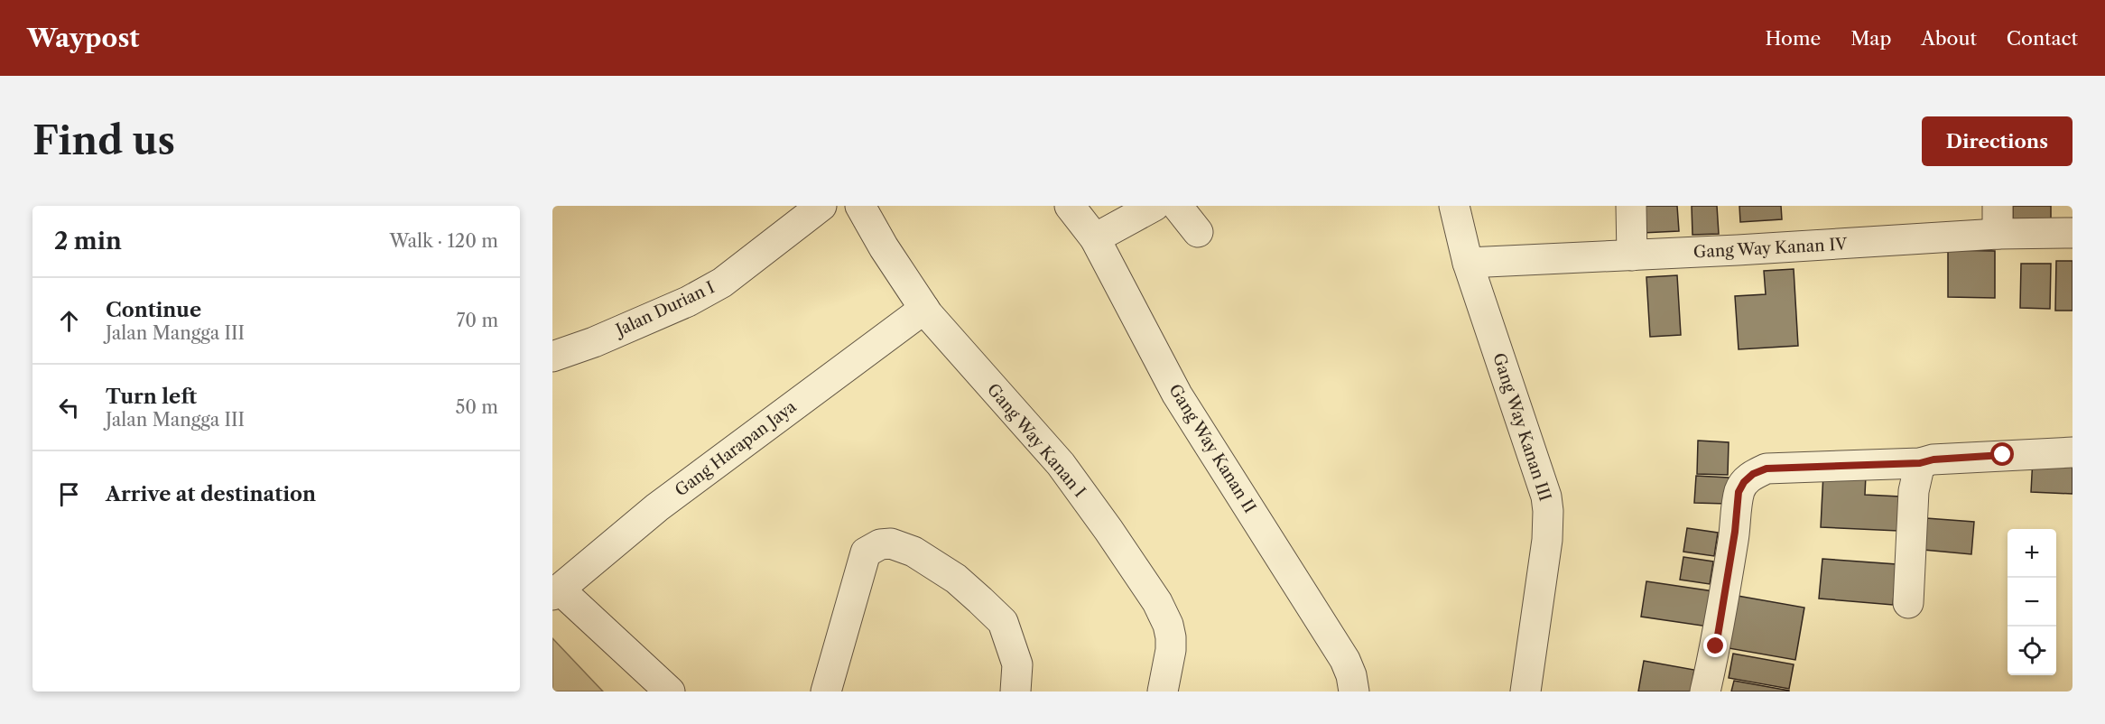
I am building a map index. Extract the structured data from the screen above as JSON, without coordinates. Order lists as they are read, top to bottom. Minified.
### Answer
{"streets":{"street":["Gang Way Kanan IV","Jalan Durian I","Gang Way Kanan III","Gang Way Kanan I","Gang Harapan Jaya","Gang Way Kanan II"]},"crossings":[["Gang Way Kanan IV","Gang Way Kanan III"],["Gang Way Kanan I","Gang Harapan Jaya"]],"page":{"header":"Waypost","nav":["Home","Map","About","Contact"],"buttons":"Directions","title":"Find us","heading":["2 min","Walk · 120 m"],"list":[["Continue","Jalan Mangga III","70 m"],["Turn left","Jalan Mangga III","50 m"],"Arrive at destination"],"map_buttons":["+","−"]}}
